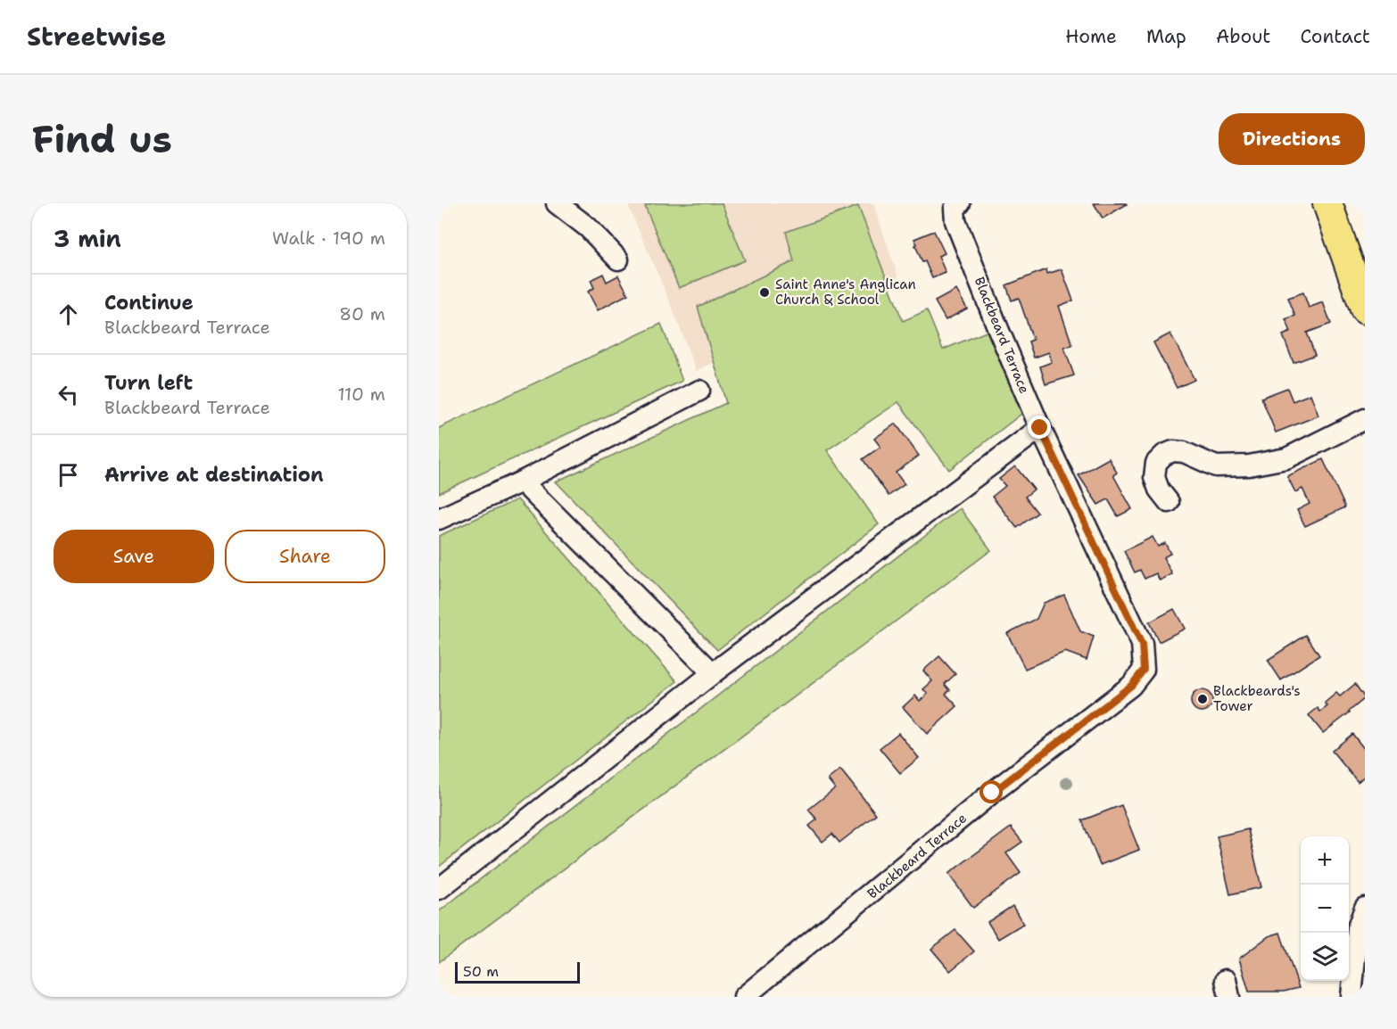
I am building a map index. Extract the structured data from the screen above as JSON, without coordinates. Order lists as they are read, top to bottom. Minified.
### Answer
{"streets":{"street":["Blackbeard Terrace"]},"places":["Saint Anne's Anglican Church & School","Blackbeards's Tower"],"scale_bar":"50 m","page":{"header":"Streetwise","nav":["Home","Map","About","Contact"],"buttons":["Directions",["Save","Share"]],"title":"Find us","heading":["3 min","Walk · 190 m"],"list":[["Continue","Blackbeard Terrace","80 m"],["Turn left","Blackbeard Terrace","110 m"],"Arrive at destination"],"map_buttons":["+","−"],"scale":"50 m"}}
